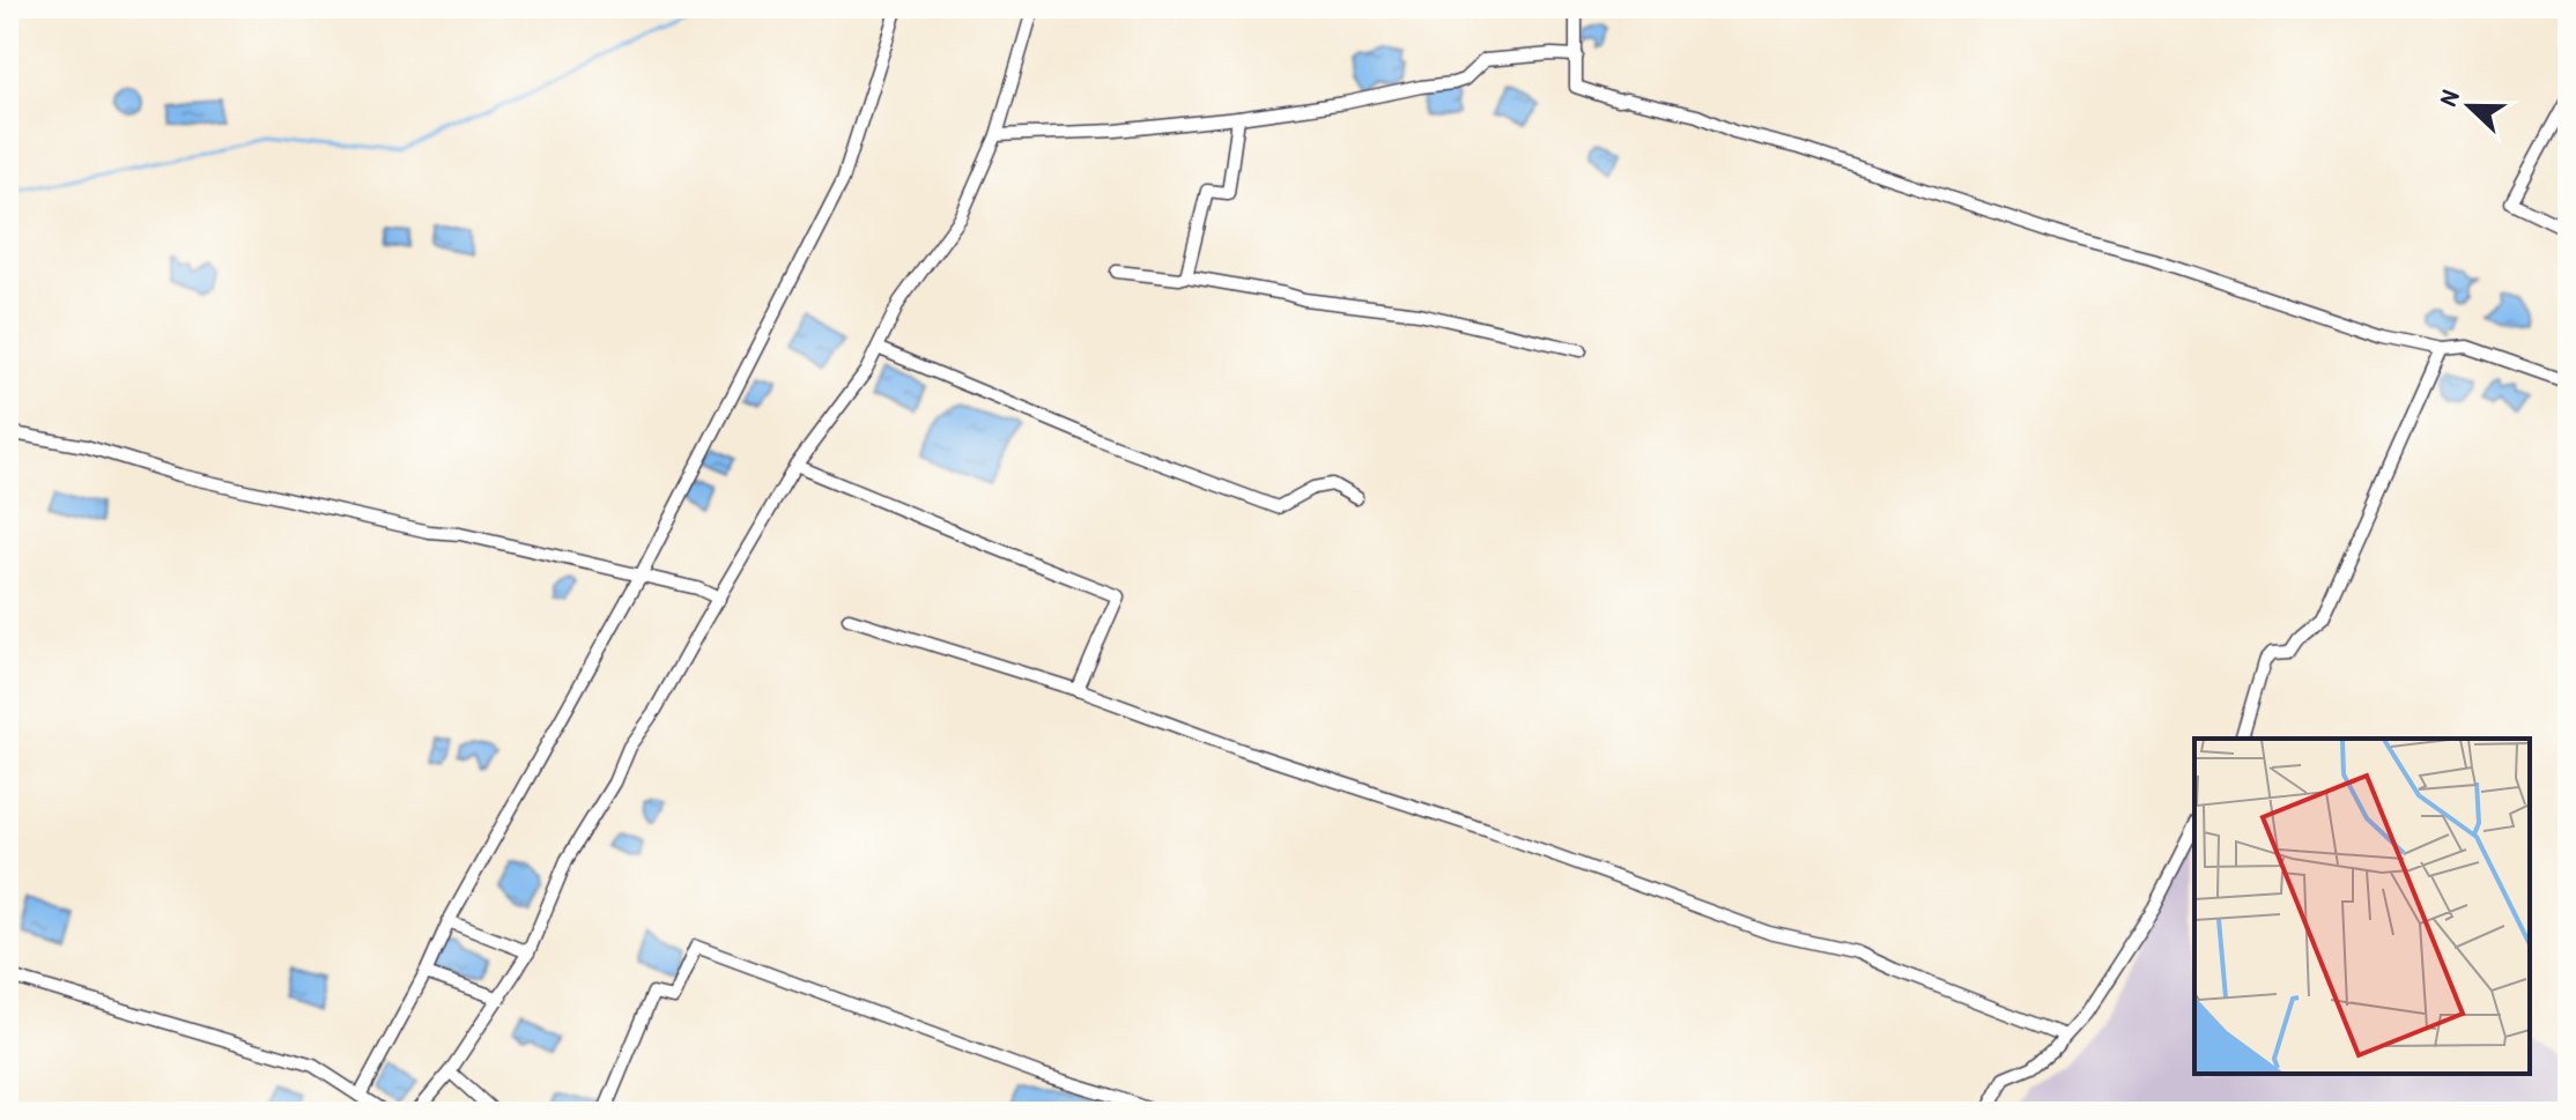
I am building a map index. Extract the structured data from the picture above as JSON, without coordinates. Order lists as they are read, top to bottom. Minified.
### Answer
{"north":"left"}
